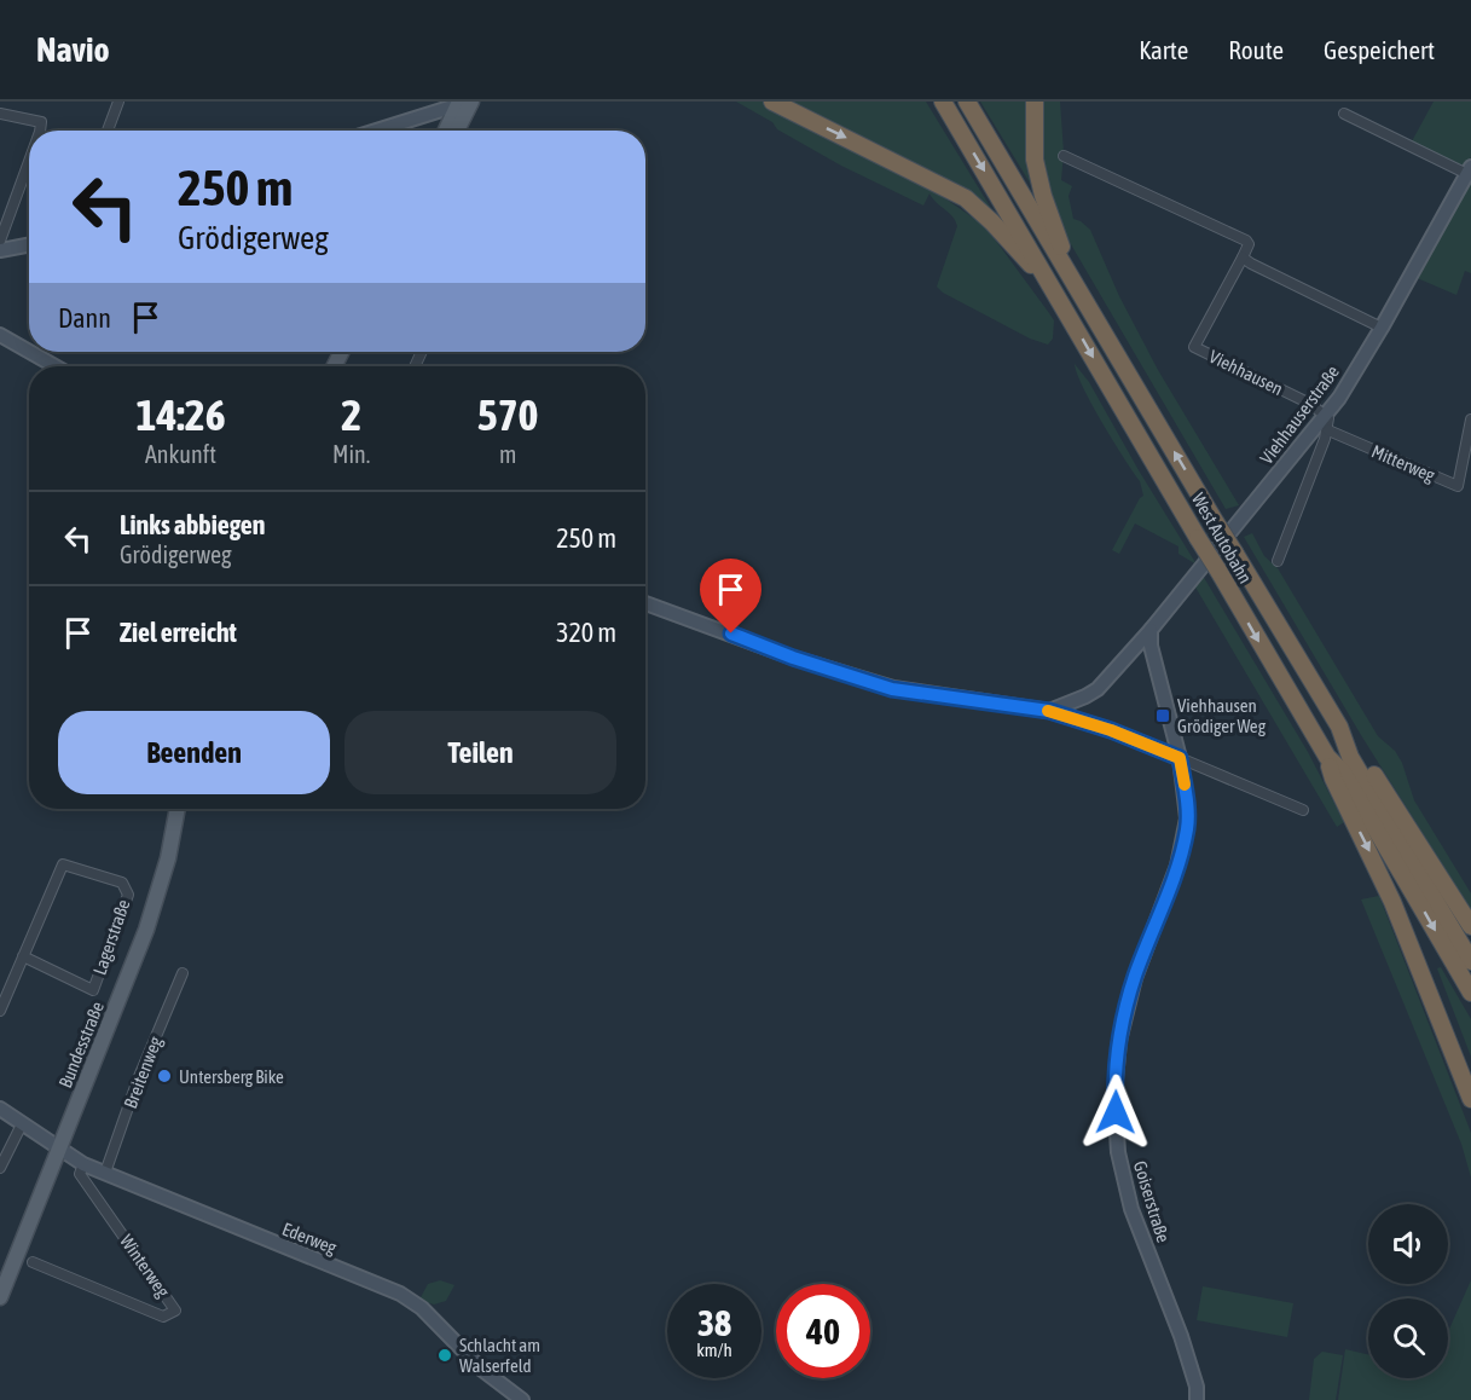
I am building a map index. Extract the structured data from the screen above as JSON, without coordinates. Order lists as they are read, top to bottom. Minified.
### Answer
{"streets":{"highway":["West Autobahn"],"main road":["Bundesstraße"],"street":["Viehhausen","Viehhauserstraße","Mitterweg","Lagerstraße","Breitenweg","Goiserstraße","Ederweg","Winterweg"]},"crossings":[["Viehhausen","Viehhauserstraße"],["Viehhauserstraße","Goiserstraße"],["Bundesstraße","Ederweg"],["Breitenweg","Ederweg"],["Ederweg","Winterweg"]],"places":{"transit":["Viehhausen Grödiger Weg"],"other":["Untersberg Bike","Schlacht am Walserfeld"]},"page":{"header":"Navio","nav":["Karte","Route","Gespeichert"],"turn":["250 m","Grödigerweg"],"then":"Dann","eta":["14:26","Ankunft","2","Min.","570","m"],"list":[{"name":"Links abbiegen","note":"Grödigerweg","value":"250 m"},{"name":"Ziel erreicht","value":"320 m"}],"buttons":["Beenden","Teilen"],"speed":"38 km/h","limit":"40"}}
